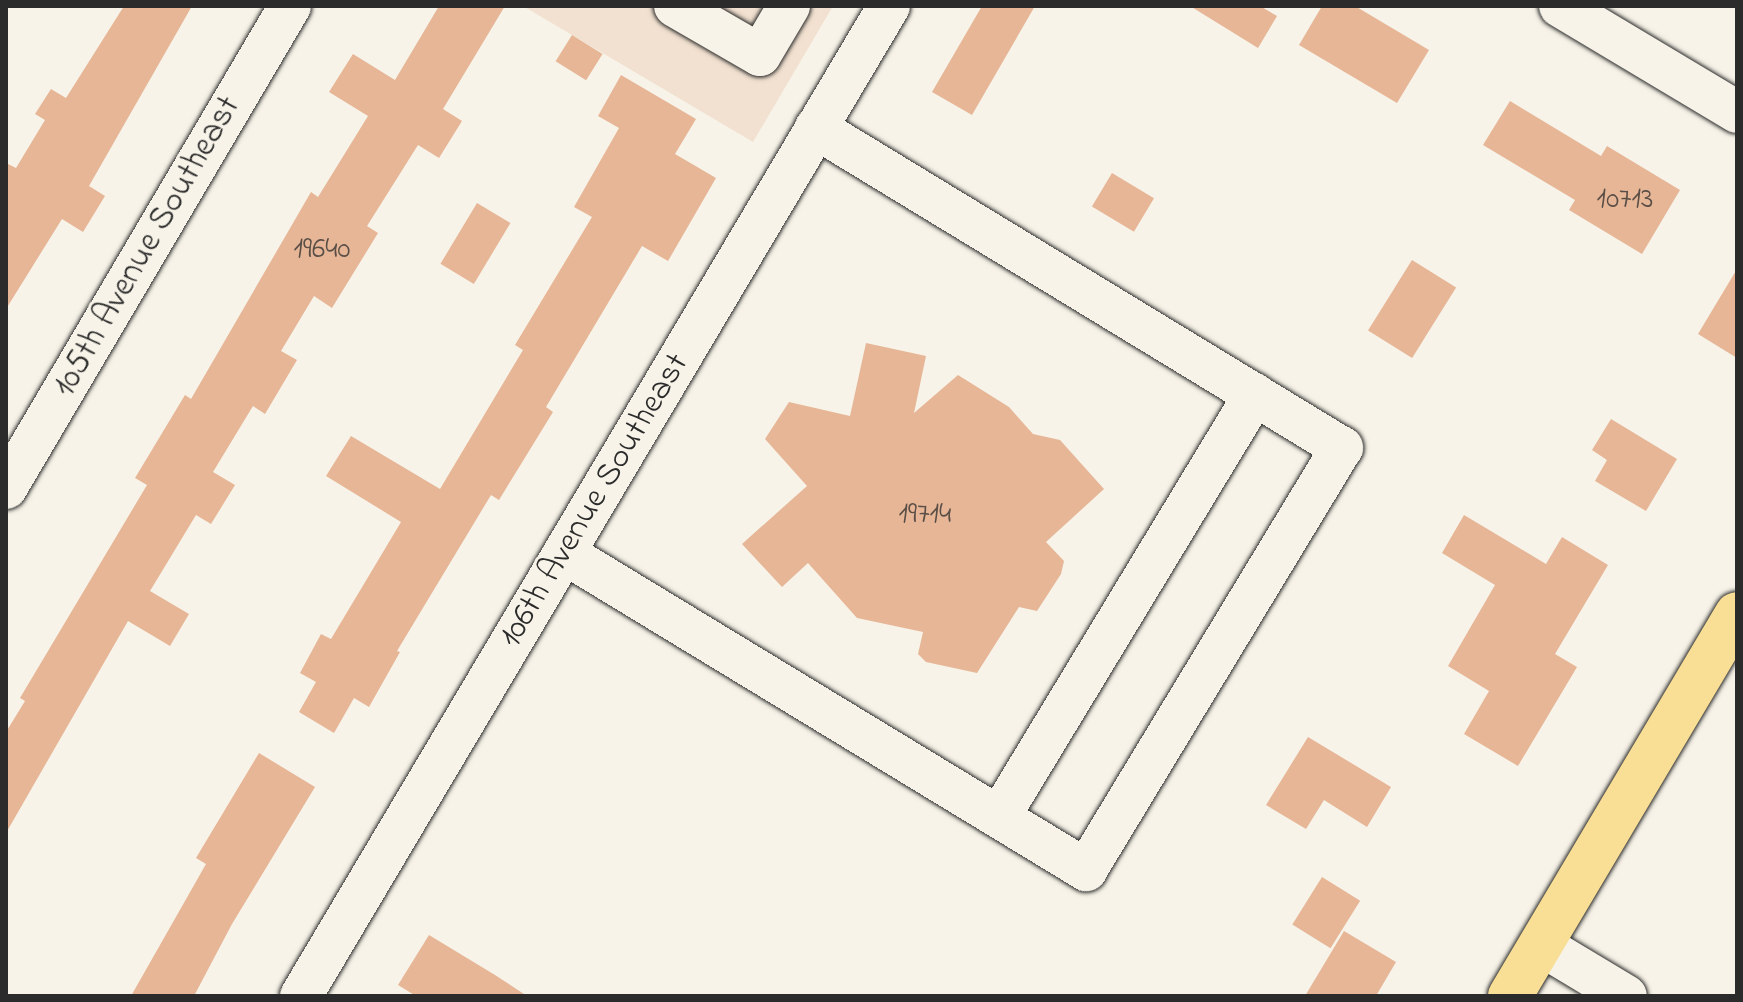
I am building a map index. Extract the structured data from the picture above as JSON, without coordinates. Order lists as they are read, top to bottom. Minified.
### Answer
{"streets":{"street":["105th Avenue Southeast","106th Avenue Southeast"]},"house_numbers":["10713","19640","19714"]}
